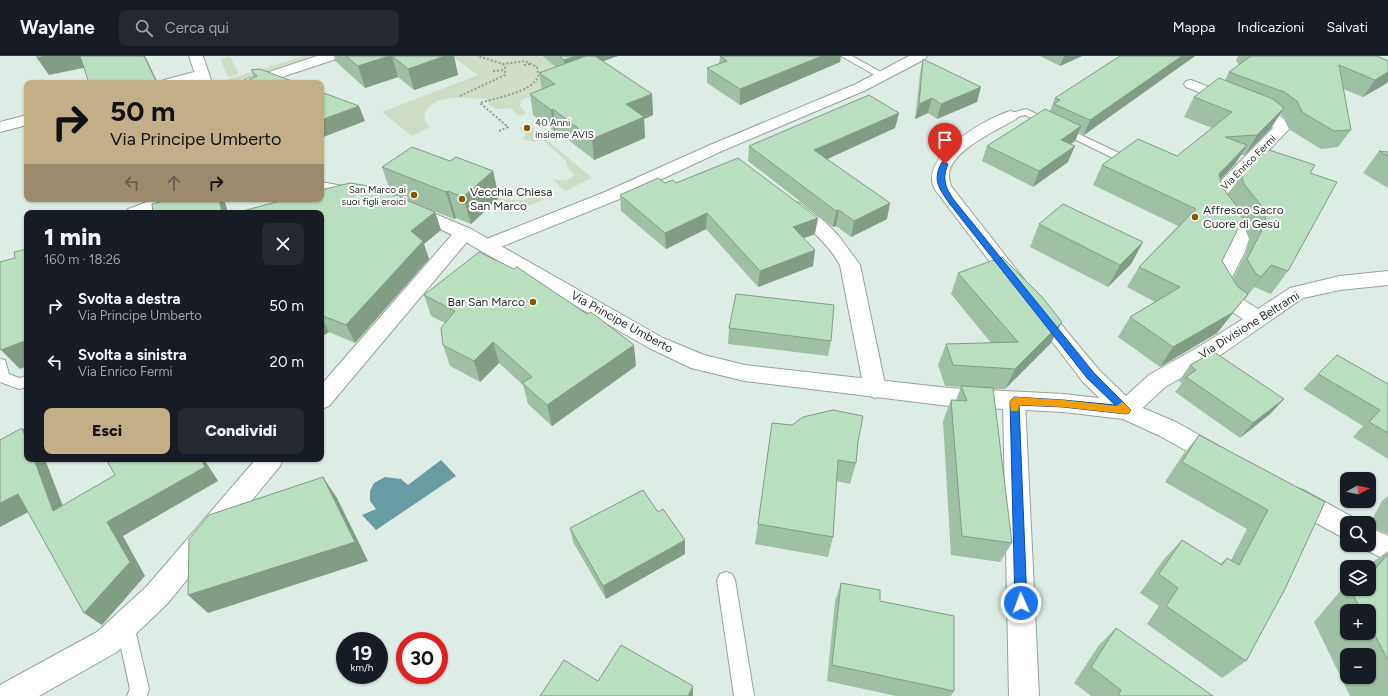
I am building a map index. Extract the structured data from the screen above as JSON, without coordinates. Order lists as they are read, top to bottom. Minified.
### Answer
{"streets":{"street":["Via Enrico Fermi","Via Principe Umberto","Via Divisione Beltrami"]},"crossings":[["Via Enrico Fermi","Via Divisione Beltrami"],["Via Principe Umberto","Via Divisione Beltrami"]],"places":["40 Anni insieme AVIS","San Marco ai suoi figli eroici","Vecchia Chiesa San Marco","Affresco Sacro Cuore di Gesù","Bar San Marco"],"north":"right","page":{"header":"Waylane","search":"Cerca qui","nav":["Mappa","Indicazioni","Salvati"],"turn":["50 m","Via Principe Umberto"],"heading":["1 min","160 m · 18:26"],"list":[{"name":"Svolta a destra","note":"Via Principe Umberto","value":"50 m"},{"name":"Svolta a sinistra","note":"Via Enrico Fermi","value":"20 m"}],"buttons":["Esci","Condividi"],"map_buttons":["+","−"],"speed":"19 km/h","limit":"30"}}
